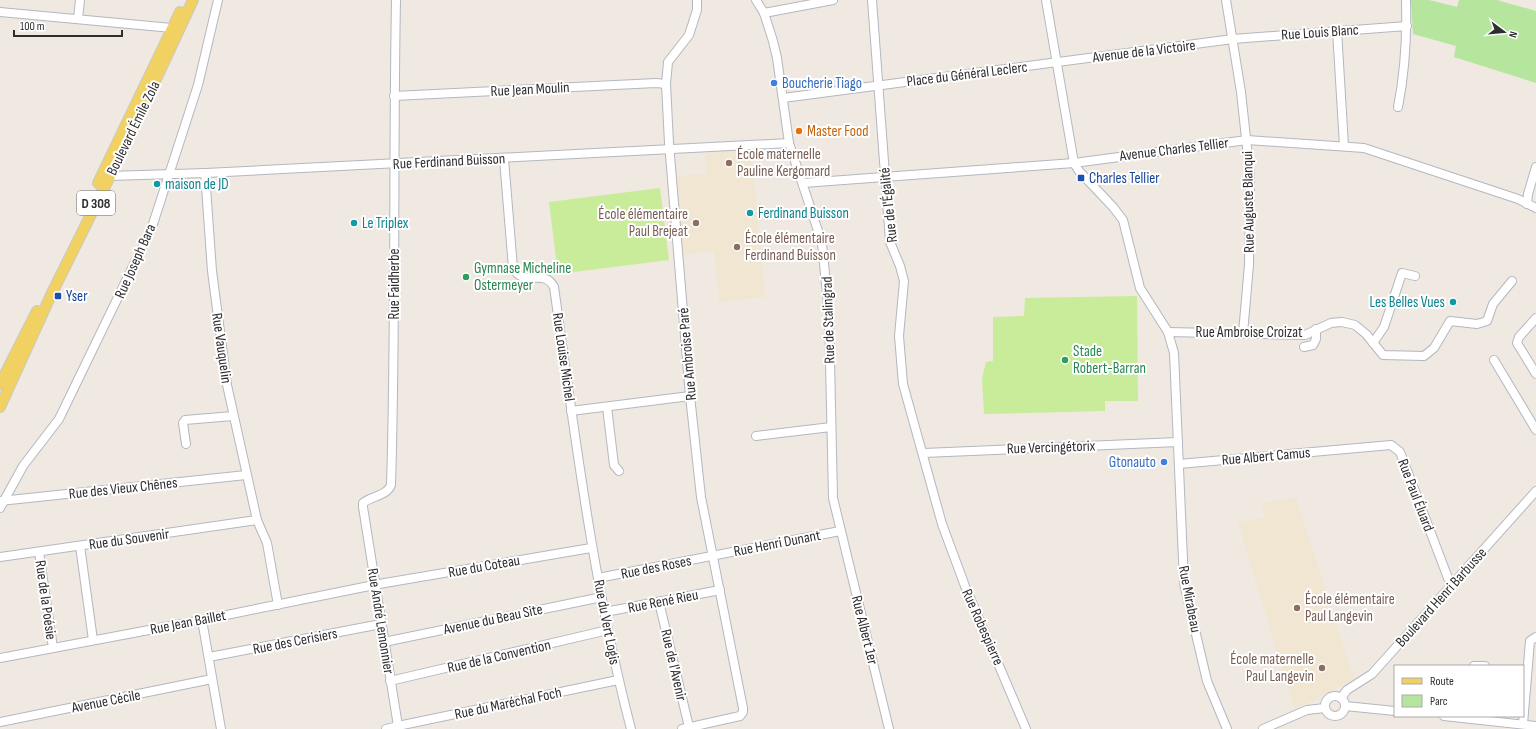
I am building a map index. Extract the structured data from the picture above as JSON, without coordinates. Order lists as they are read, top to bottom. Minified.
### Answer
{"streets":{"main road":["Boulevard Émile Zola","D 308"],"street":["Rue Louis Blanc","Avenue de la Victoire","Place du Général Leclerc","Rue Jean Moulin","Avenue Charles Tellier","Rue Ferdinand Buisson","Rue Auguste Blanqui","Rue de l'Égalité","Rue Joseph Bara","Rue Faidherbe","Rue de Stalingrad","Rue Ambroise Croizat","Rue Vauquelin","Rue Ambroise Paré","Rue Louise Michel","Rue Vercingétorix","Rue Albert Camus","Rue des Vieux Chênes","Rue Paul Éluard","Rue du Souvenir","Rue Henri Dunant","Rue du Coteau","Rue des Roses","Boulevard Henri Barbusse","Rue Mirabeau","Rue de la Poésie","Rue René Rieu","Avenue du Beau Site","Rue André Lemonnier","Rue Jean Baillet","Rue du Vert Logis","Rue Robespierre","Rue Albert 1er","Rue des Cerisiers","Rue de la Convention","Rue de l'Avenir","Avenue Cécile","Rue du Maréchal Foch"]},"crossings":[["Rue Louis Blanc","Avenue de la Victoire"],["Rue Louis Blanc","Rue Auguste Blanqui"],["Avenue de la Victoire","Place du Général Leclerc"],["Avenue de la Victoire","Rue Auguste Blanqui"],["Place du Général Leclerc","Rue de l'Égalité"],["Rue Jean Moulin","Rue Faidherbe"],["Rue Jean Moulin","Rue Ambroise Paré"],["Boulevard Émile Zola","Rue Ferdinand Buisson"],["Avenue Charles Tellier","Rue Auguste Blanqui"],["Avenue Charles Tellier","Rue de l'Égalité"],["Avenue Charles Tellier","Rue de Stalingrad"],["Avenue Charles Tellier","Rue Mirabeau"],["Rue Ferdinand Buisson","Rue Joseph Bara"],["Rue Ferdinand Buisson","Rue Faidherbe"],["Rue Ferdinand Buisson","Rue de Stalingrad"],["Rue Ferdinand Buisson","Rue Vauquelin"],["Rue Ferdinand Buisson","Rue Ambroise Paré"],["Rue Ferdinand Buisson","Rue Louise Michel"],["Rue Auguste Blanqui","Rue Ambroise Croizat"],["Rue de l'Égalité","Rue Vercingétorix"],["Rue de l'Égalité","Rue Robespierre"],["Rue Joseph Bara","Rue des Vieux Chênes"],["Rue Faidherbe","Rue André Lemonnier"],["Rue de Stalingrad","Rue Henri Dunant"],["Rue de Stalingrad","Rue Albert 1er"],["Rue Ambroise Croizat","Rue Mirabeau"],["Rue Vauquelin","Rue des Vieux Chênes"],["Rue Vauquelin","Rue du Souvenir"],["Rue Vauquelin","Rue Jean Baillet"],["Rue Ambroise Paré","Rue Henri Dunant"],["Rue Ambroise Paré","Rue des Roses"],["Rue Ambroise Paré","Rue René Rieu"],["Rue Ambroise Paré","Rue de l'Avenir"],["Rue Louise Michel","Rue du Vert Logis"],["Rue Vercingétorix","Rue Mirabeau"],["Rue Albert Camus","Rue Paul Éluard"],["Rue Albert Camus","Rue Mirabeau"],["Rue Paul Éluard","Boulevard Henri Barbusse"],["Rue du Souvenir","Rue de la Poésie"],["Rue Henri Dunant","Rue des Roses"],["Rue Henri Dunant","Rue Albert 1er"],["Rue du Coteau","Rue André Lemonnier"],["Rue du Coteau","Rue Jean Baillet"],["Rue du Coteau","Rue du Vert Logis"],["Rue des Roses","Rue du Vert Logis"],["Rue de la Poésie","Rue Jean Baillet"],["Rue René Rieu","Rue du Vert Logis"],["Rue René Rieu","Rue de l'Avenir"],["Avenue du Beau Site","Rue André Lemonnier"],["Avenue du Beau Site","Rue du Vert Logis"],["Rue André Lemonnier","Rue Jean Baillet"],["Rue André Lemonnier","Rue des Cerisiers"],["Rue André Lemonnier","Rue de la Convention"],["Rue André Lemonnier","Rue du Maréchal Foch"],["Rue du Vert Logis","Rue de la Convention"],["Rue du Vert Logis","Rue du Maréchal Foch"]],"places":{"other":["Boucherie Tiago","Master Food","École maternelle Pauline Kergomard","maison de JD","Ferdinand Buisson","Le Triplex","École élémentaire Paul Brejeat","École élémentaire Ferdinand Buisson","Gymnase Micheline Ostermeyer","Les Belles Vues","Stade Robert-Barran","Gtonauto","École élémentaire Paul Langevin","École maternelle Paul Langevin"],"transit":["Charles Tellier","Yser"]},"legend":["Route","Parc"],"scale_bar":"100 m","north":"right"}
